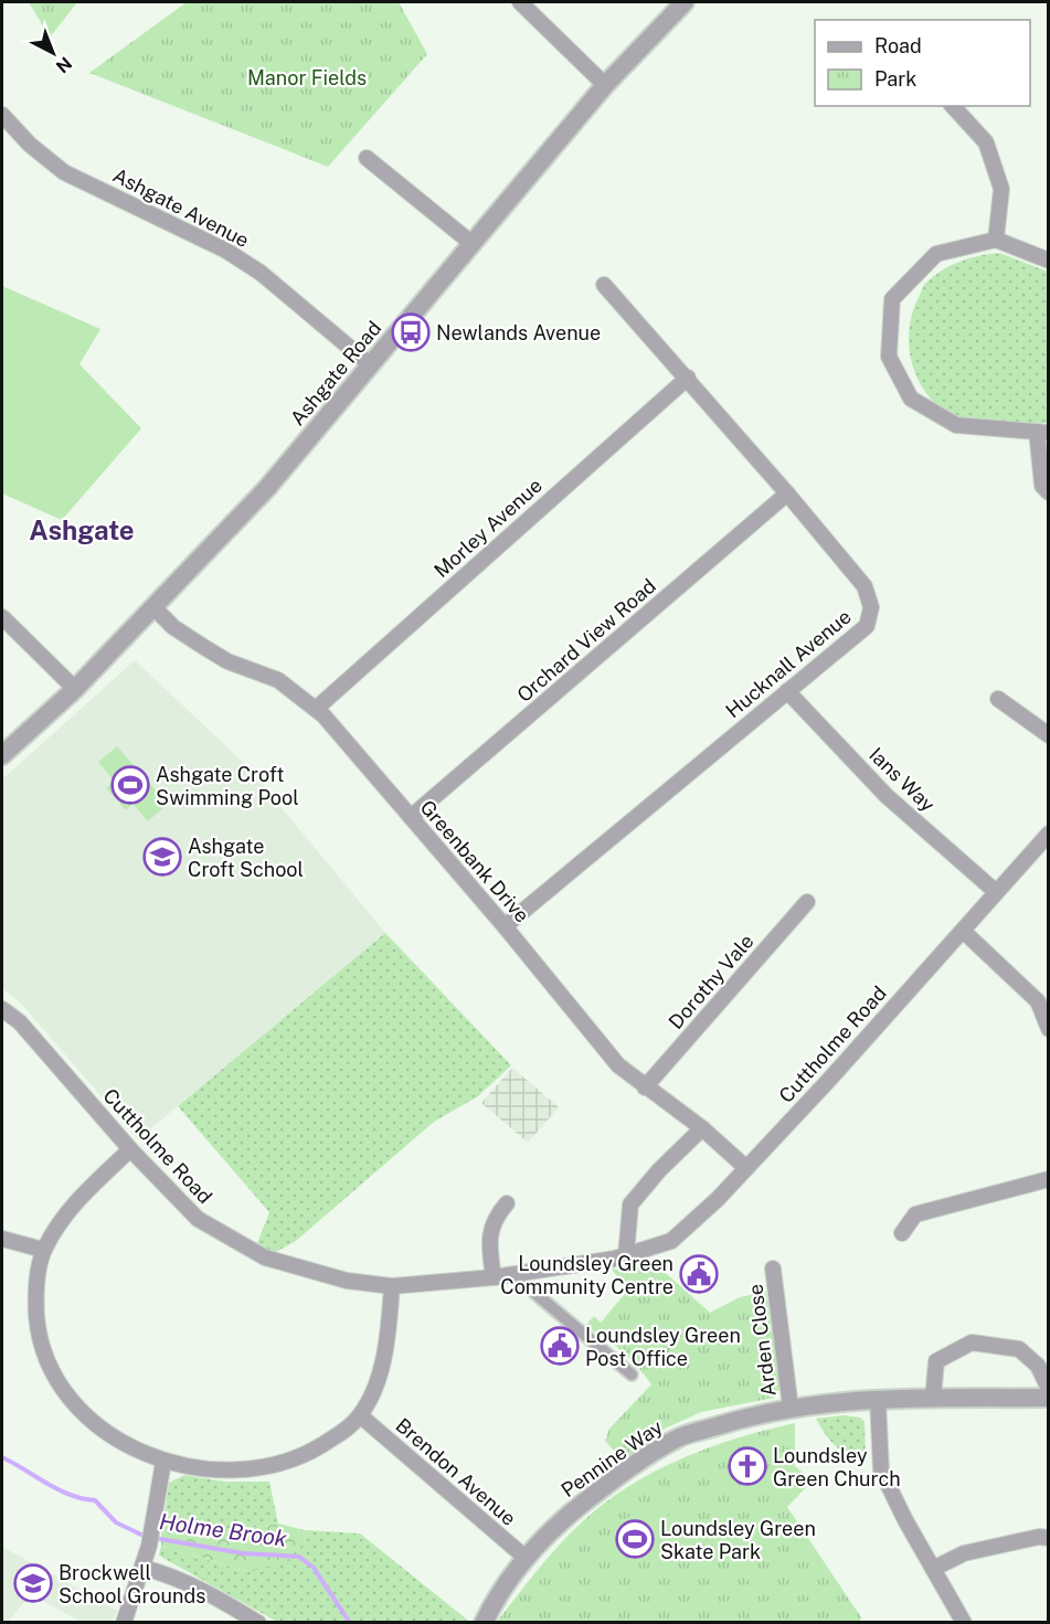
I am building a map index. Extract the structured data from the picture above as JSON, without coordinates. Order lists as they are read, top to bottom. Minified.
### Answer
{"streets":{"street":["Ashgate Avenue","Ashgate Road","Morley Avenue","Orchard View Road","Hucknall Avenue","Ians Way","Greenbank Drive","Dorothy Vale","Cuttholme Road","Arden Close","Pennine Way","Brendon Avenue"]},"crossings":[["Ashgate Avenue","Ashgate Road"],["Ashgate Road","Greenbank Drive"],["Morley Avenue","Hucknall Avenue"],["Morley Avenue","Greenbank Drive"],["Orchard View Road","Hucknall Avenue"],["Orchard View Road","Greenbank Drive"],["Hucknall Avenue","Ians Way"],["Hucknall Avenue","Greenbank Drive"],["Ians Way","Cuttholme Road"],["Greenbank Drive","Dorothy Vale"],["Greenbank Drive","Cuttholme Road"],["Arden Close","Pennine Way"],["Pennine Way","Brendon Avenue"]],"districts":["Ashgate"],"water":["Holme Brook"],"parks":["Manor Fields"],"places":{"bus stop":["Newlands Avenue"],"sports":["Ashgate Croft Swimming Pool","Loundsley Green Skate Park"],"school or university":["Ashgate Croft School","Brockwell School Grounds"],"public building":["Loundsley Green Community Centre","Loundsley Green Post Office"],"church":["Loundsley Green Church"]},"legend":["Road","Park"],"north":"bottom right"}
